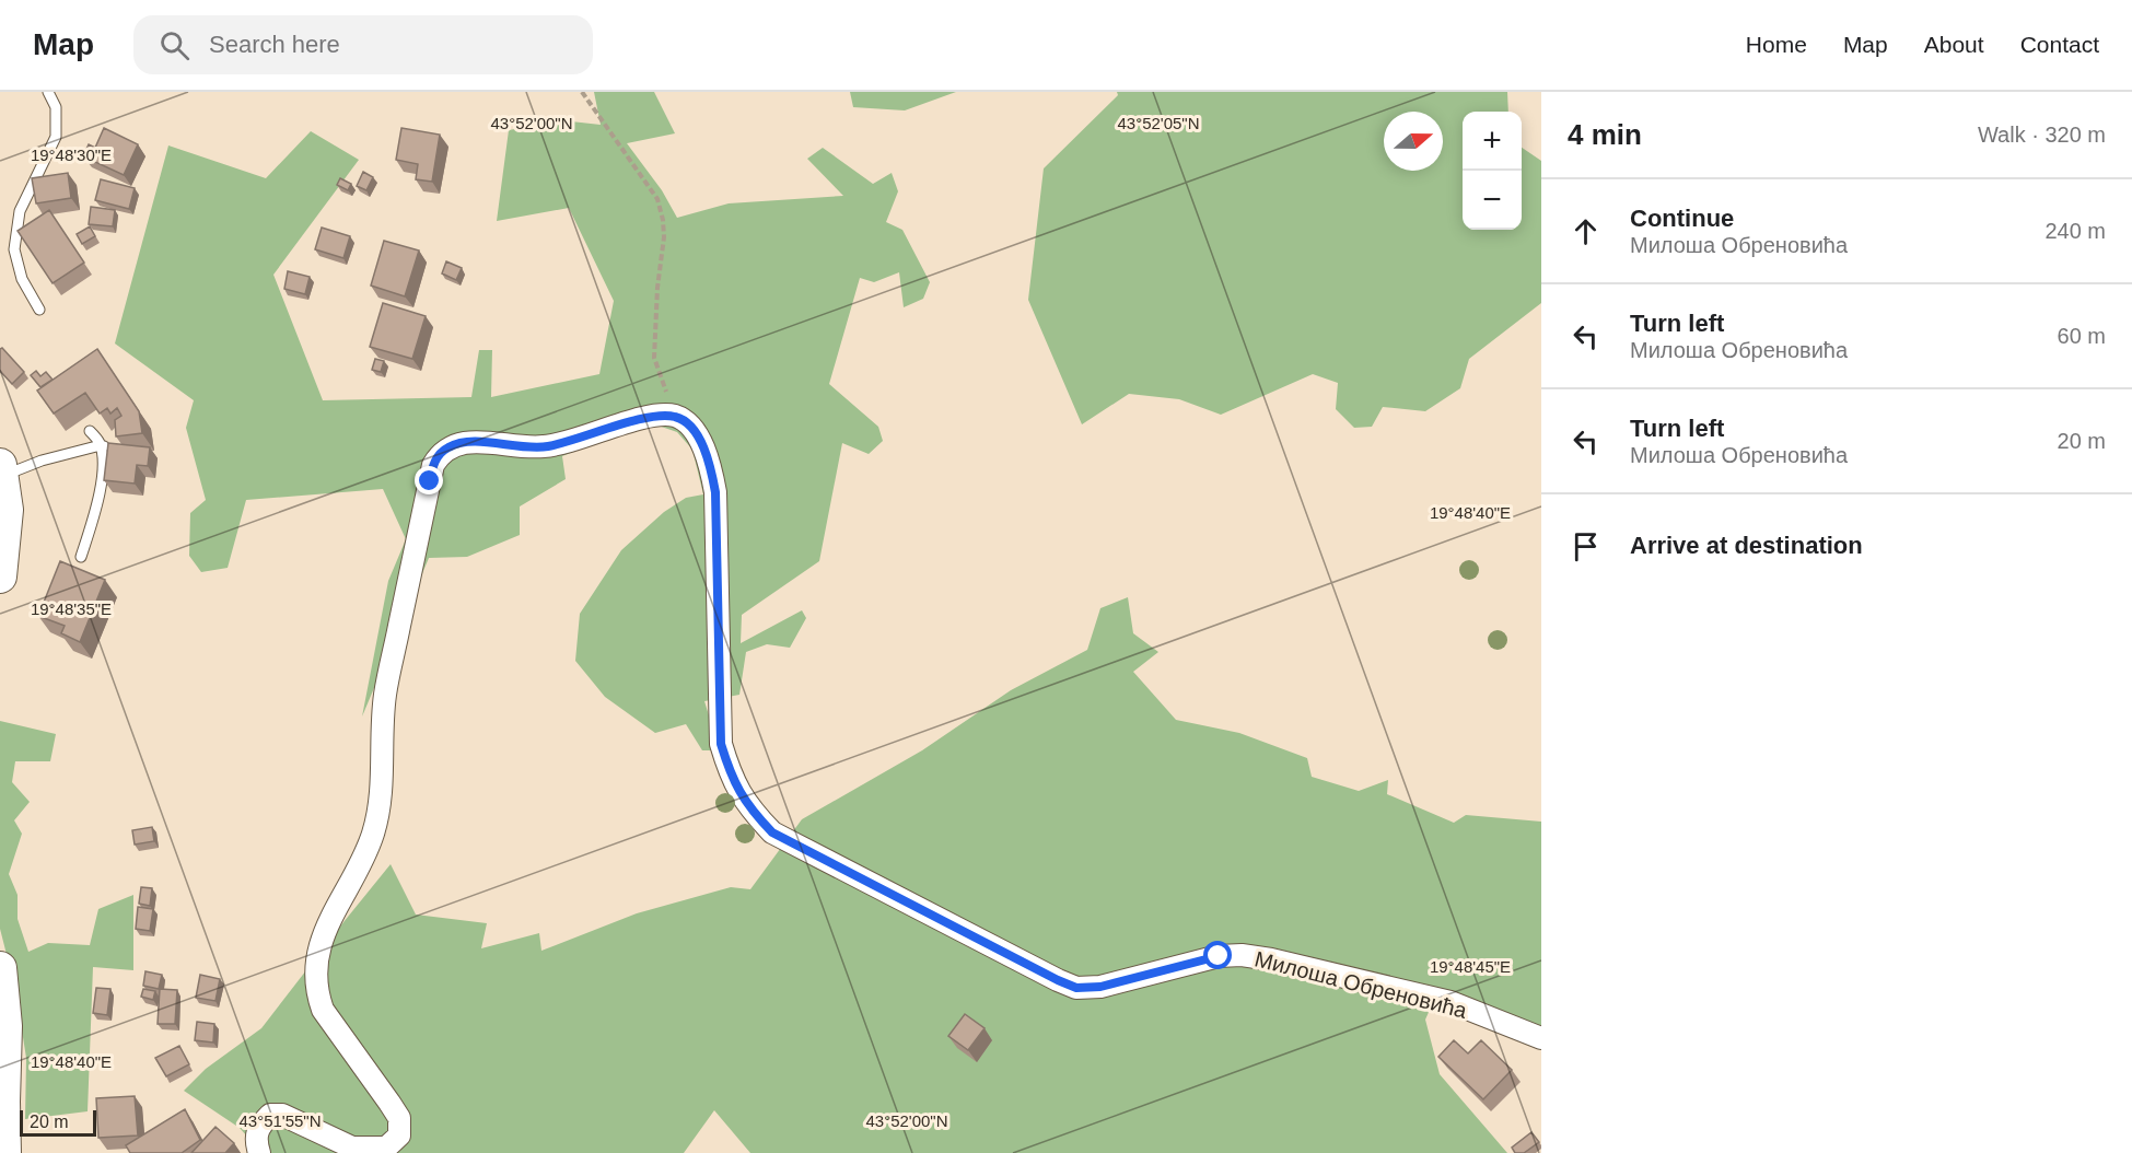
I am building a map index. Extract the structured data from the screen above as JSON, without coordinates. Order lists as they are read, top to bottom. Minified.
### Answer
{"streets":{"street":["Милоша Обреновића"]},"scale_bar":"20 m","north":"right","page":{"header":"Map","search":"Search here","nav":["Home","Map","About","Contact"],"heading":["4 min","Walk · 320 m"],"map_buttons":["+","−"],"list":[["Continue","Милоша Обреновића","240 m"],["Turn left","Милоша Обреновића","60 m"],["Turn left","Милоша Обреновића","20 m"],"Arrive at destination"],"scale":"20 m"},"coordinates":["43°52'00\"N","43°52'05\"N","19°48'30\"E","19°48'40\"E","19°48'35\"E","19°48'45\"E","43°51'55\"N"]}
